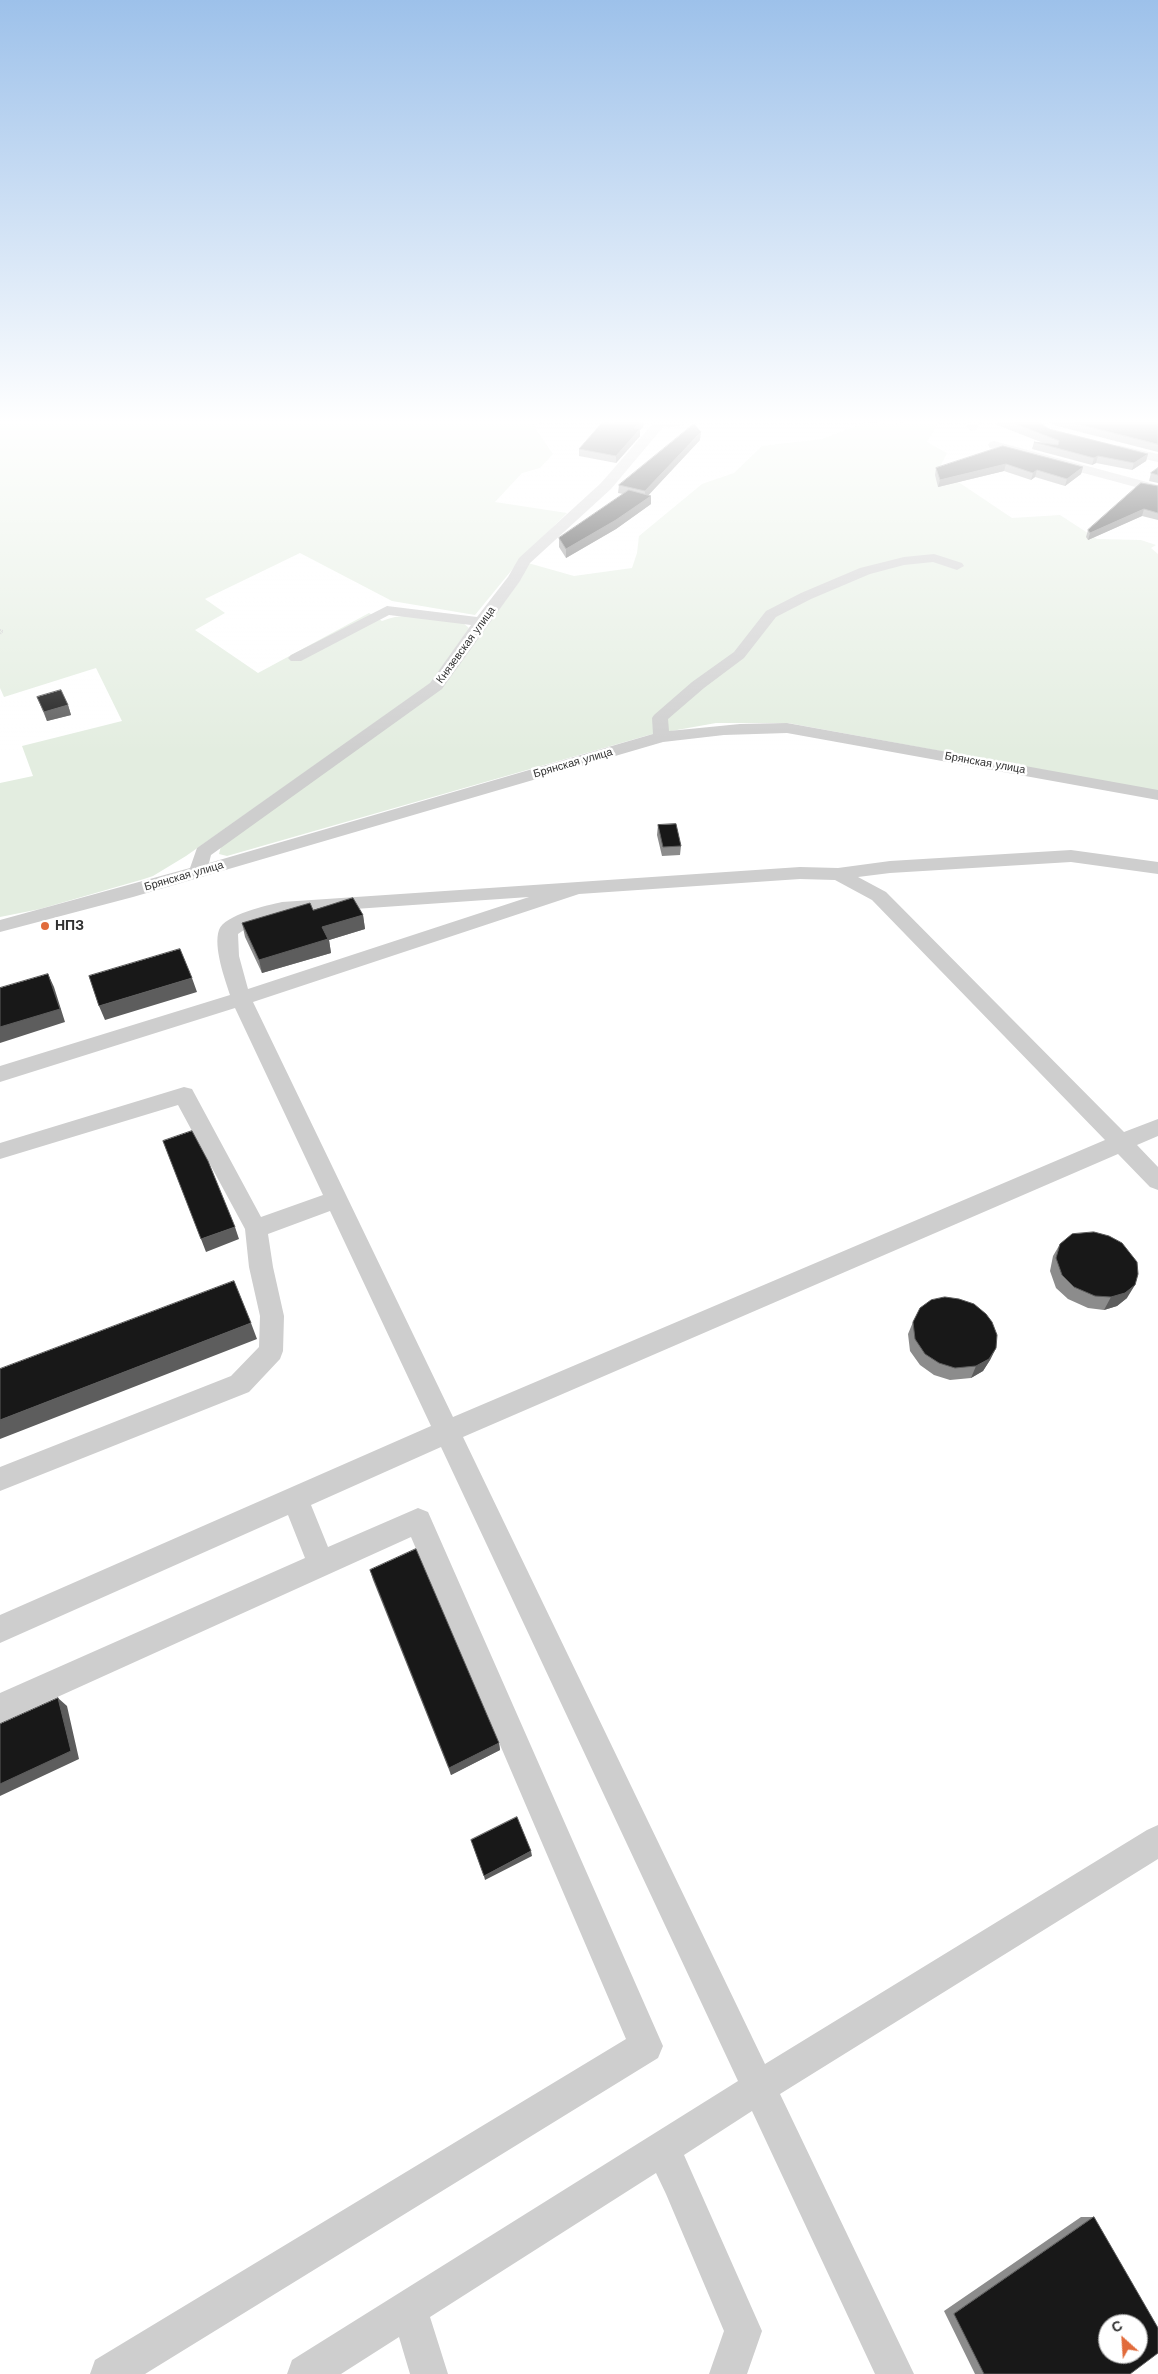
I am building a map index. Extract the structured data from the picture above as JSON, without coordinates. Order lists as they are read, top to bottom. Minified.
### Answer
{"streets":{"street":["Князевская улица","Брянская улица"]},"crossings":[["Князевская улица","Брянская улица"]],"places":["НПЗ"],"north":"top left"}
